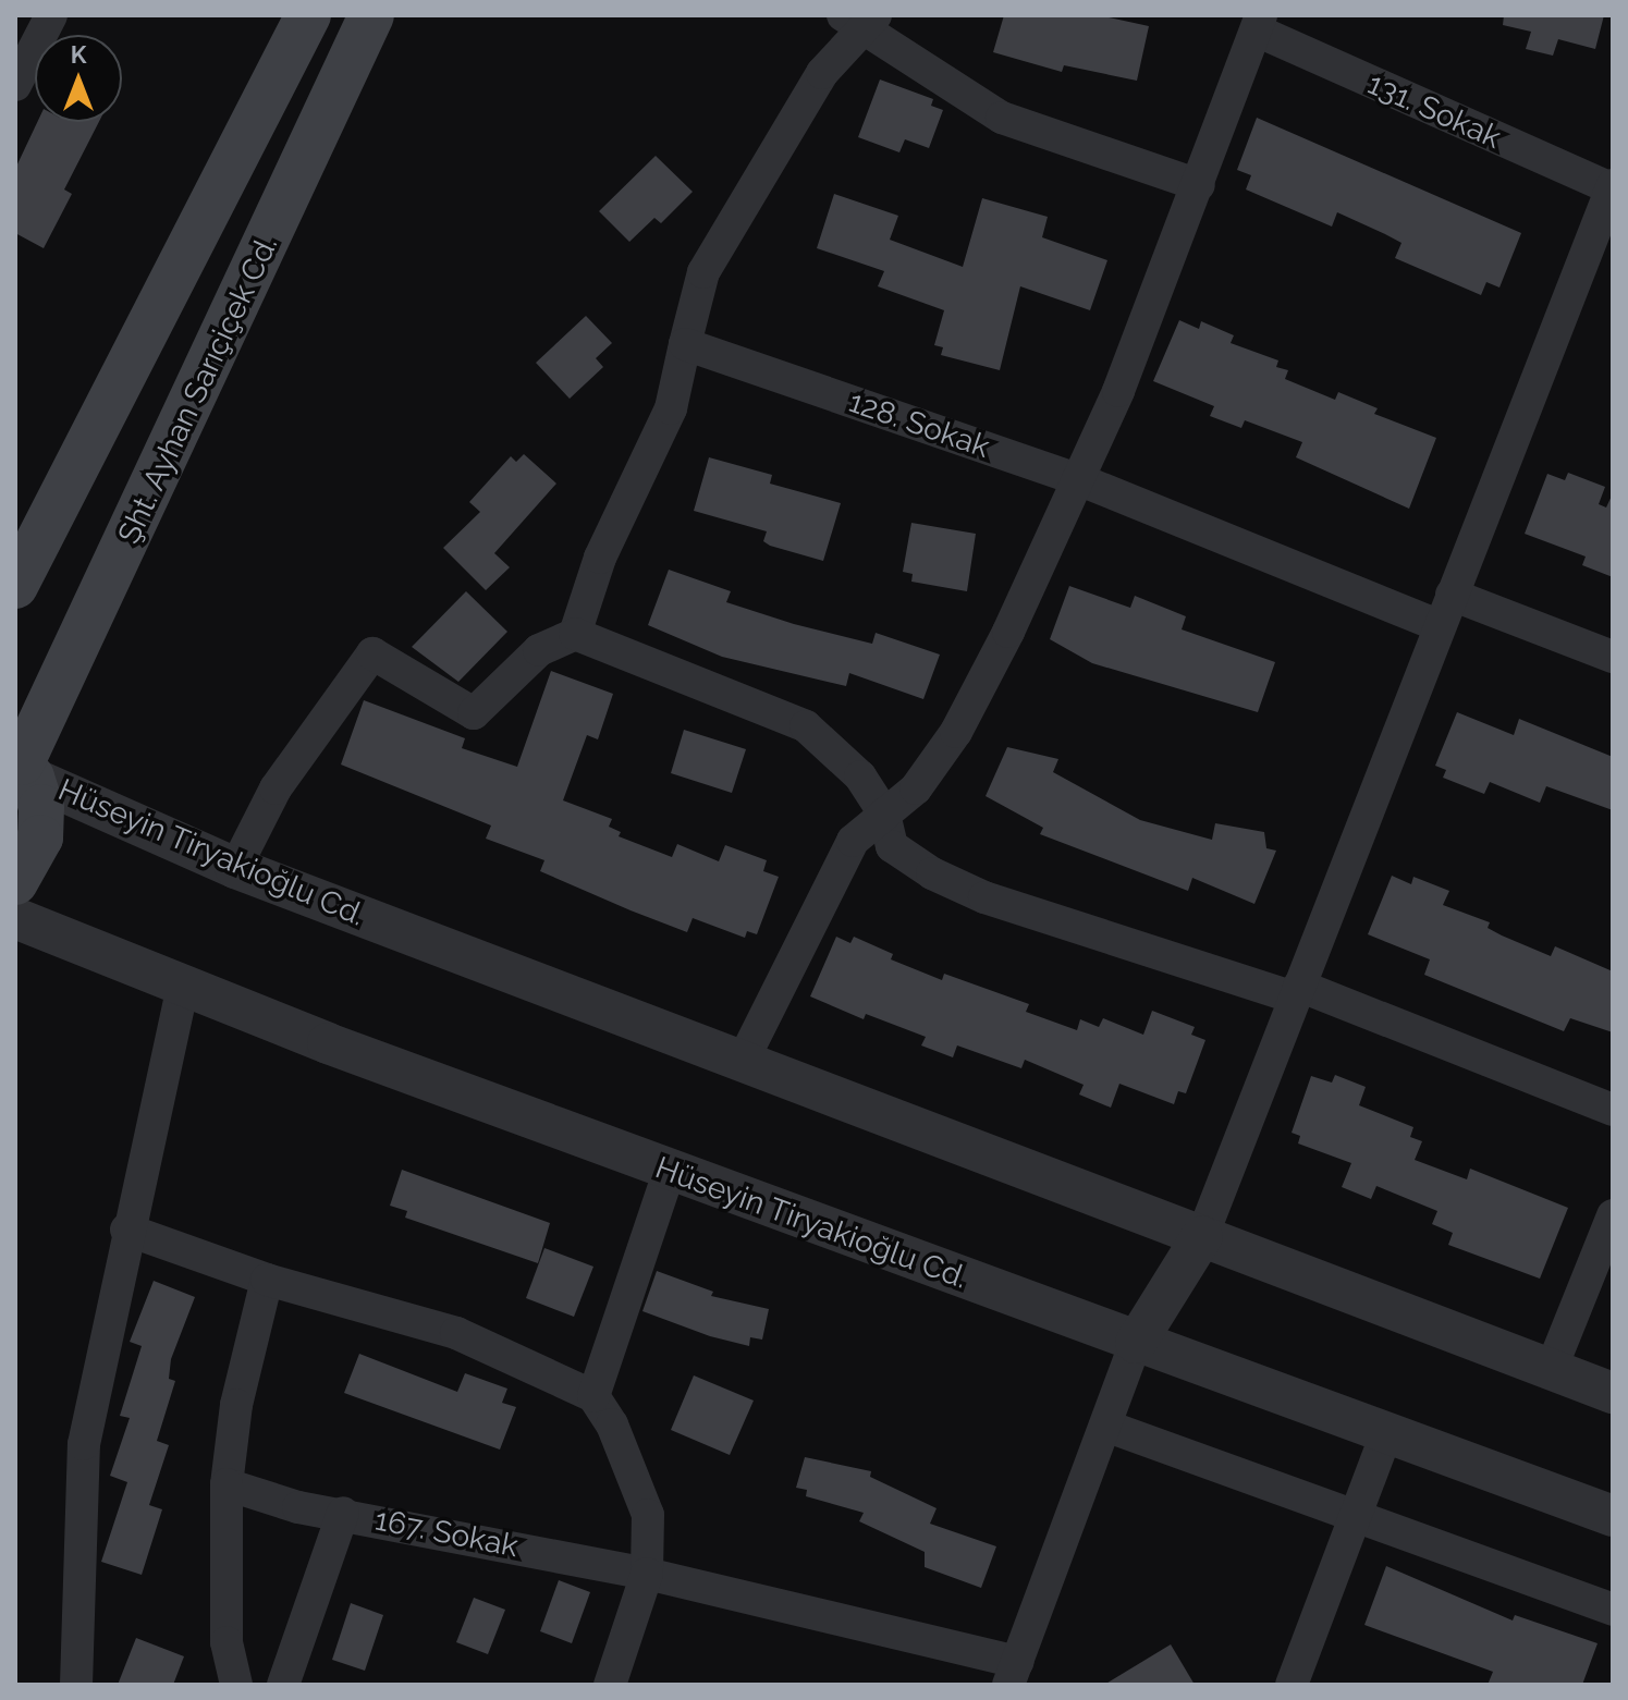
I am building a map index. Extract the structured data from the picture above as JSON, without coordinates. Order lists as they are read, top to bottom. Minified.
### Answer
{"streets":{"main road":["Şht. Ayhan Sarıçiçek Cd.","Hüseyin Tiryakioğlu Cd."],"street":["131. Sokak","128. Sokak","167. Sokak"]},"crossings":[["Şht. Ayhan Sarıçiçek Cd.","Hüseyin Tiryakioğlu Cd."]],"north":"top"}
